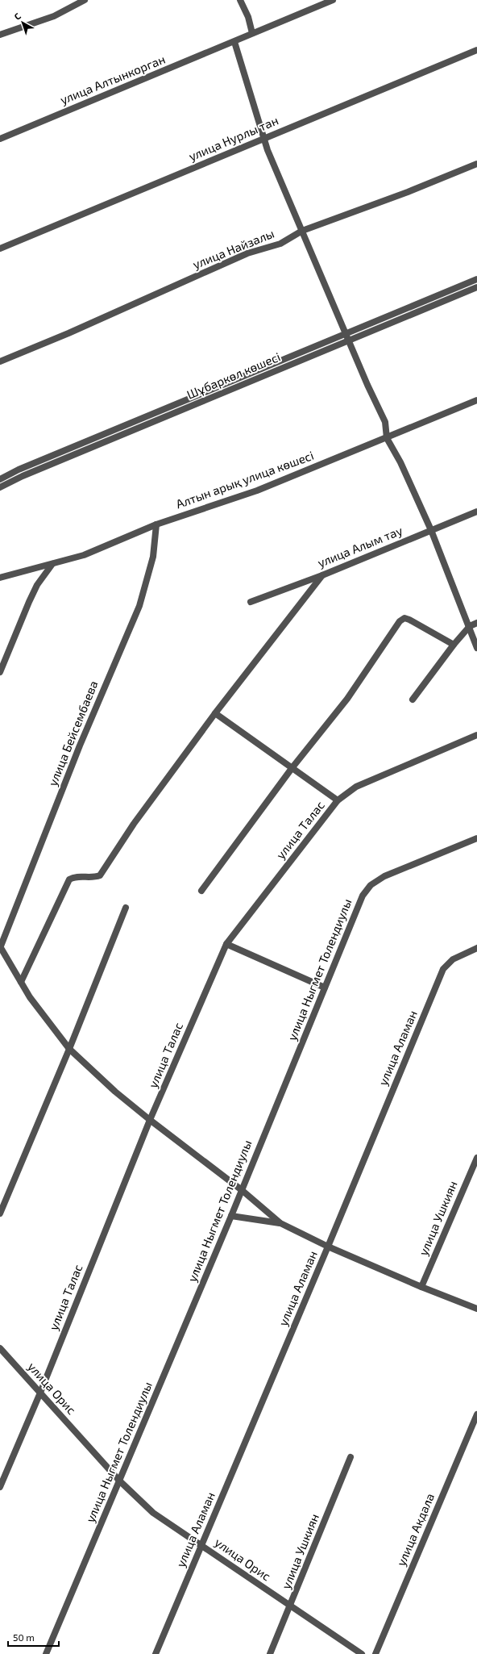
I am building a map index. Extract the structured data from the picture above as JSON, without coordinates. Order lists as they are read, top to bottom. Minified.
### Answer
{"streets":{"street":["улица Алтынкорган","улица Нурлы тан","улица Найзалы","Шұбаркөл көшесі","Алтын арық улица көшесі","улица Алым тау","улица Бейсембаева","улица Талас","улица Ныгмет Толендиулы","улица Аламан","улица Ушкиян","улица Орис","улица Акдала"]},"crossings":[["Алтын арық улица көшесі","улица Бейсембаева"],["улица Талас","улица Орис"],["улица Ныгмет Толендиулы","улица Орис"],["улица Аламан","улица Орис"],["улица Ушкиян","улица Орис"]],"scale_bar":"50 m","north":"top left"}
